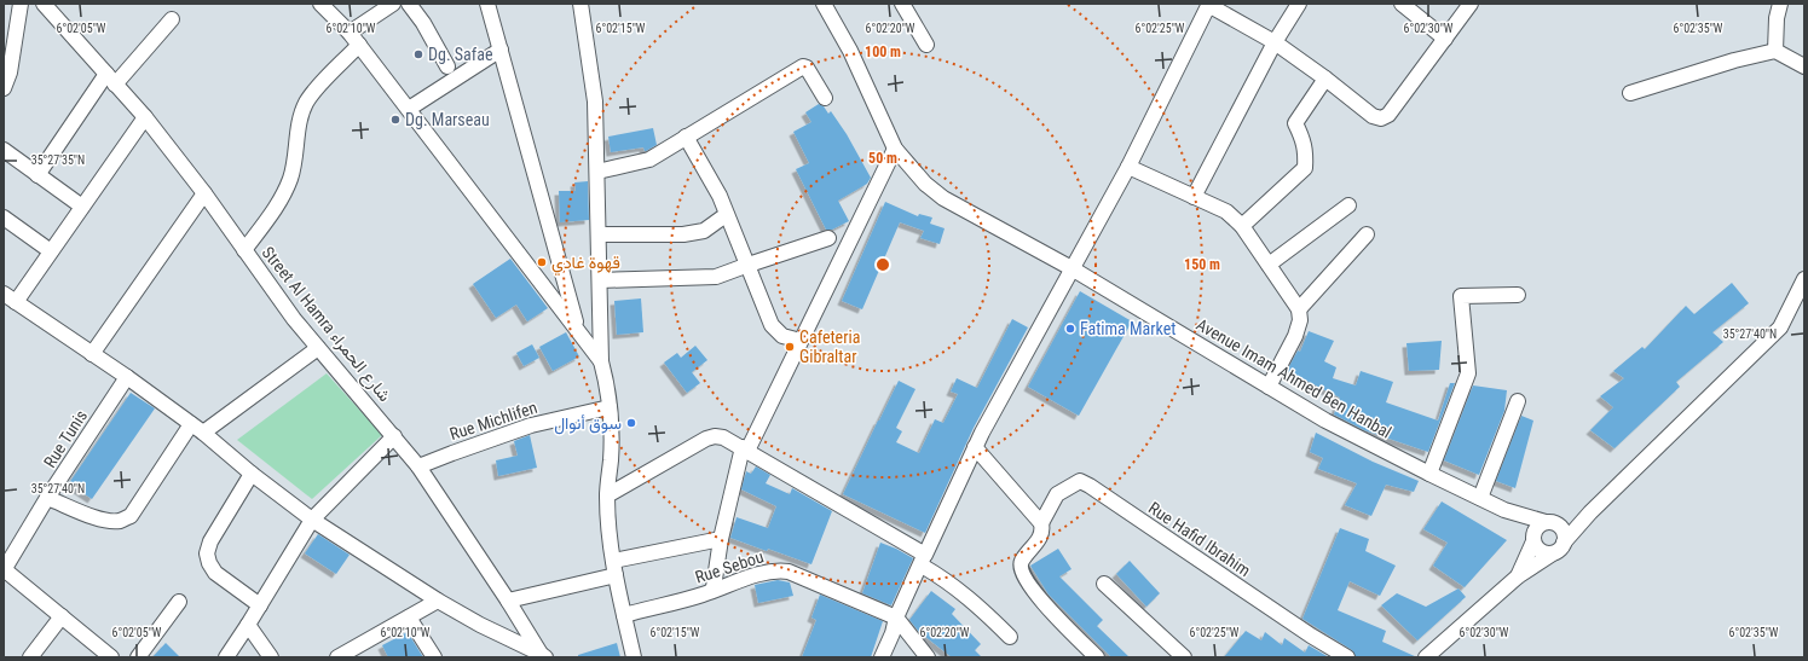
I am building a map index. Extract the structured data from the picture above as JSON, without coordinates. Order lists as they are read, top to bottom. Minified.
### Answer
{"streets":{"street":["Street Al Hamra شارع الحمراء","Avenue Imam Ahmed Ben Hanbal","Rue Michlifen","Rue Tunis","Rue Hafid Ibrahim","Rue Sebou"]},"crossings":[["Street Al Hamra شارع الحمراء","Rue Michlifen"]],"places":["Dg. Safae","Dg. Marseau","قهوة غادي","Fatima Market","Cafeteria Gibraltar","سوق أنوال"],"coordinates":["6°02'05\"W","6°02'10\"W","6°02'15\"W","6°02'20\"W","6°02'25\"W","6°02'30\"W","6°02'35\"W","35°27'35\"N","35°27'40\"N"],"rings":["100 m","50 m","150 m"]}
